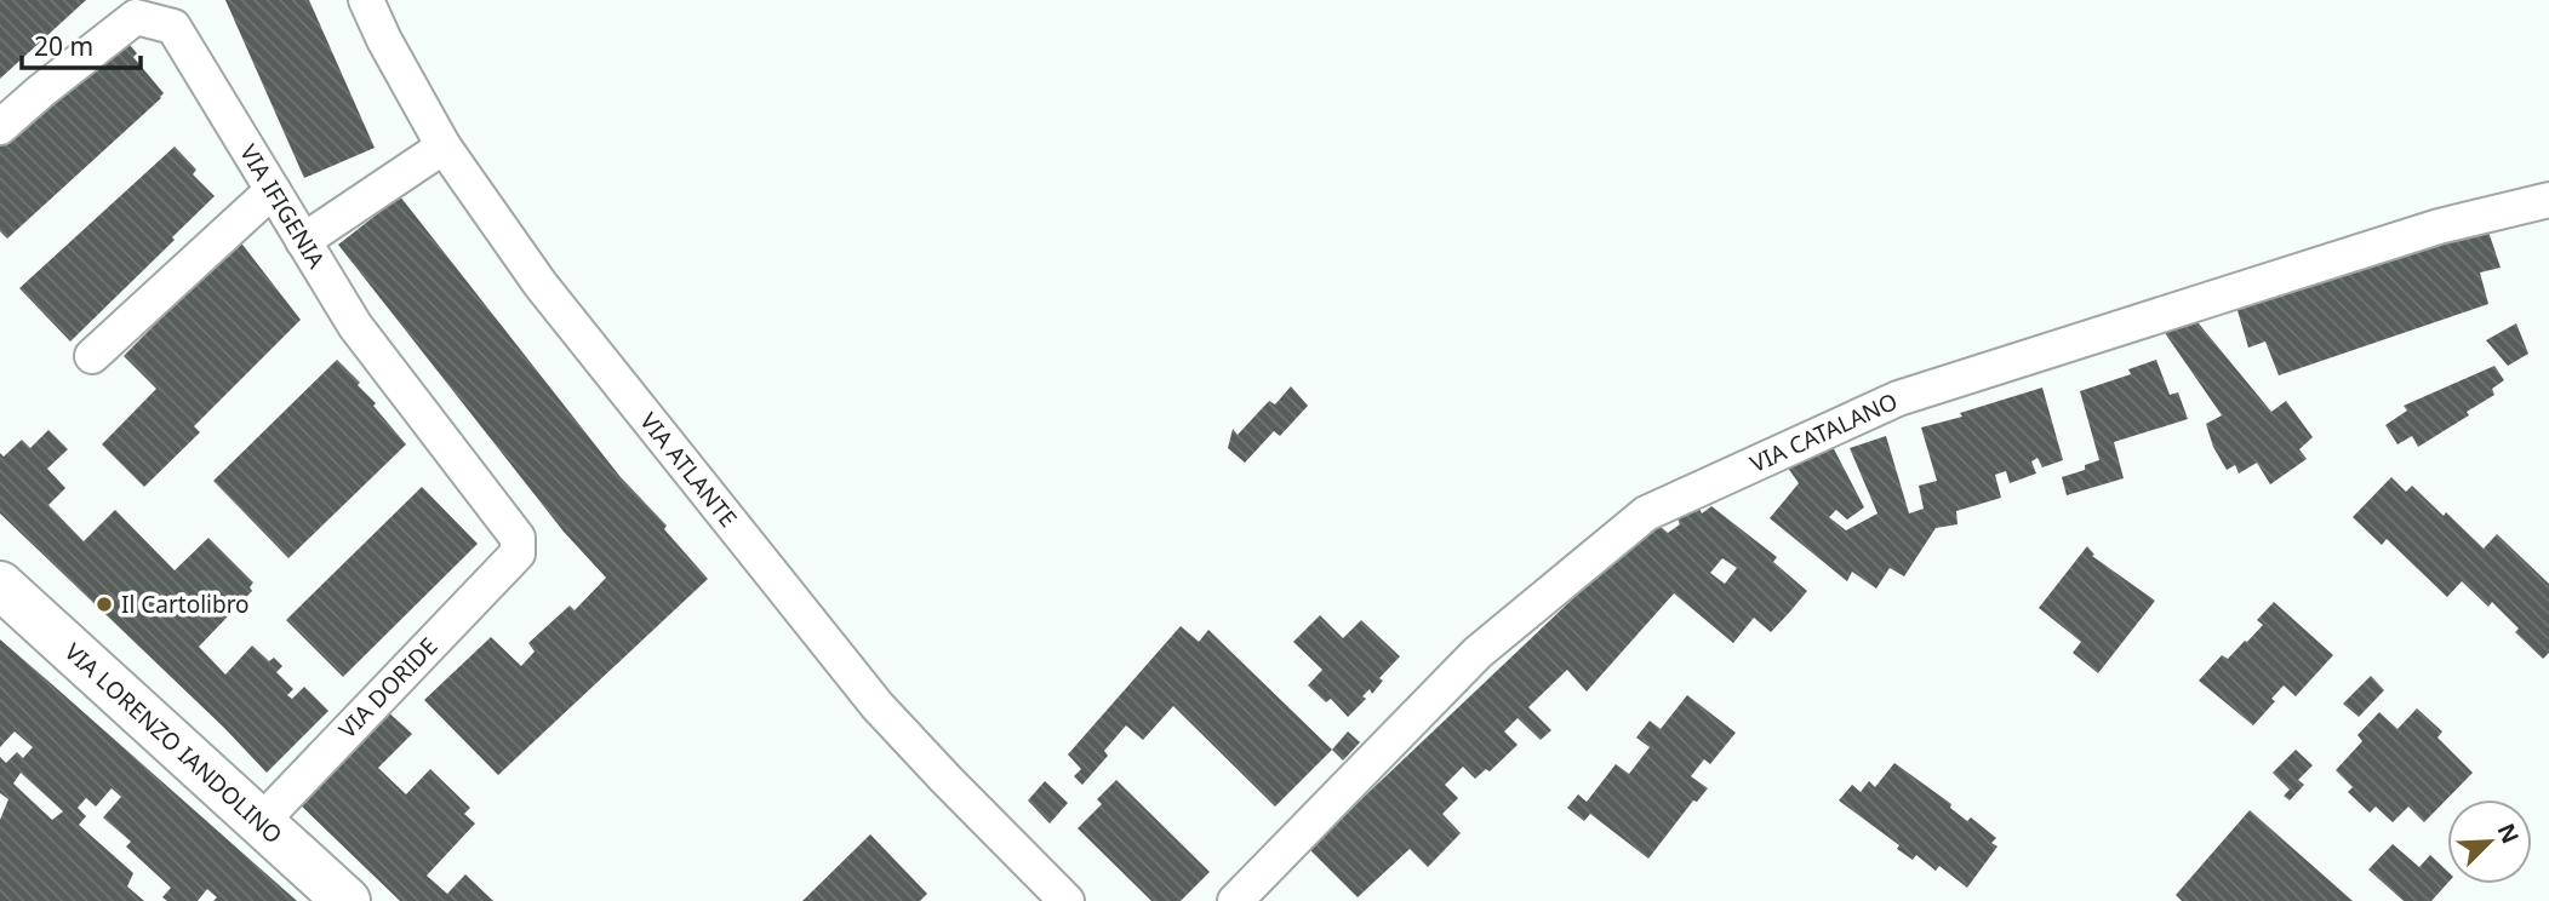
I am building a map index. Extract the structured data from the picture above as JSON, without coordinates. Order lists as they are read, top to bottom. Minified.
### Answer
{"streets":{"main road":["VIA LORENZO IANDOLINO"],"street":["VIA IFIGENIA","VIA CATALANO","VIA ATLANTE","VIA DORIDE"]},"crossings":[["VIA IFIGENIA","VIA DORIDE"],["VIA DORIDE","VIA LORENZO IANDOLINO"]],"places":["Il Cartolibro"],"scale_bar":"20 m","north":"top right"}
